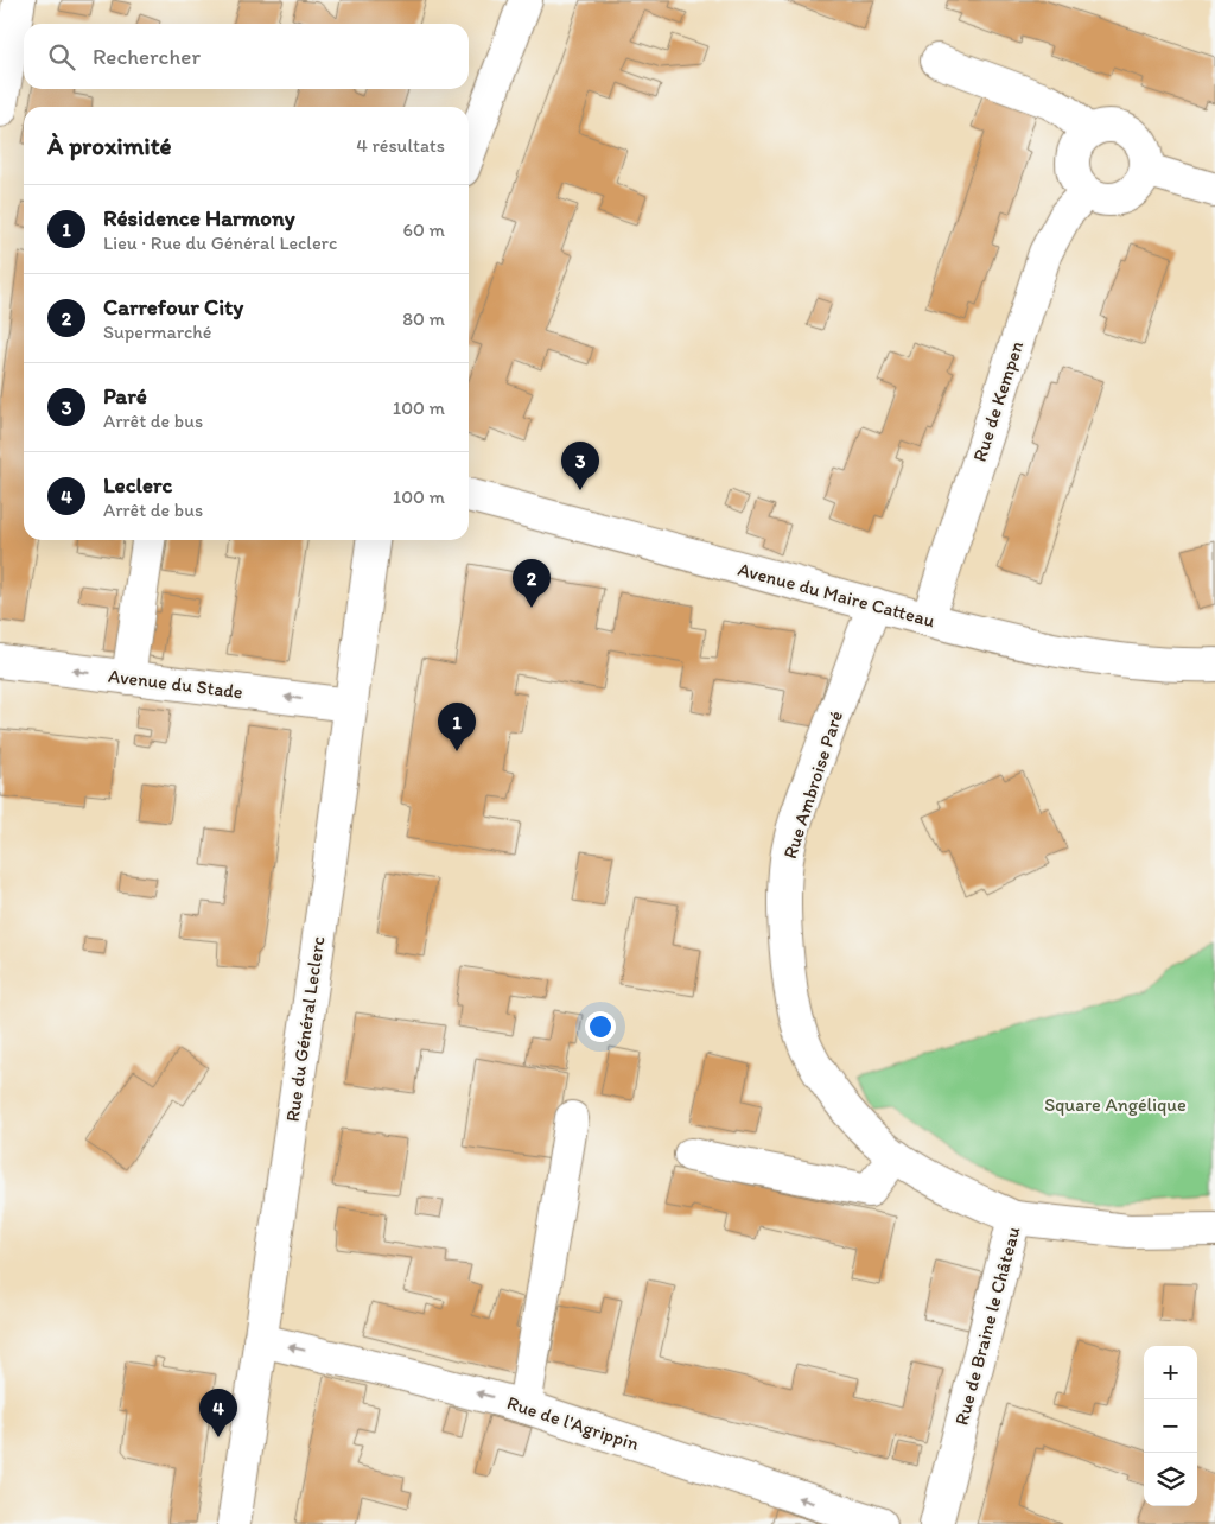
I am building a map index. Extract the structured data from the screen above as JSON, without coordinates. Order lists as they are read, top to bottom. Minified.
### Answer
{"streets":{"street":["Rue de Kempen","Avenue du Maire Catteau","Avenue du Stade","Rue Ambroise Paré","Rue du Général Leclerc","Rue de Braine le Château","Rue de l'Agrippin"]},"crossings":[["Rue de Kempen","Avenue du Maire Catteau"],["Avenue du Maire Catteau","Rue Ambroise Paré"],["Avenue du Stade","Rue du Général Leclerc"],["Rue Ambroise Paré","Rue de Braine le Château"],["Rue du Général Leclerc","Rue de l'Agrippin"]],"one_way":["Avenue du Stade","Rue de l'Agrippin"],"parks":["Square Angélique"],"page":{"search":"Rechercher","heading":["À proximité","4 résultats"],"list":[{"mark":"1","name":"Résidence Harmony","note":"Lieu · Rue du Général Leclerc","value":"60 m"},{"mark":"2","name":"Carrefour City","note":"Supermarché","value":"80 m"},{"mark":"3","name":"Paré","note":"Arrêt de bus","value":"100 m"},{"mark":"4","name":"Leclerc","note":"Arrêt de bus","value":"100 m"}],"pins":["3","2","1","4"],"map_buttons":["+","−"]}}
